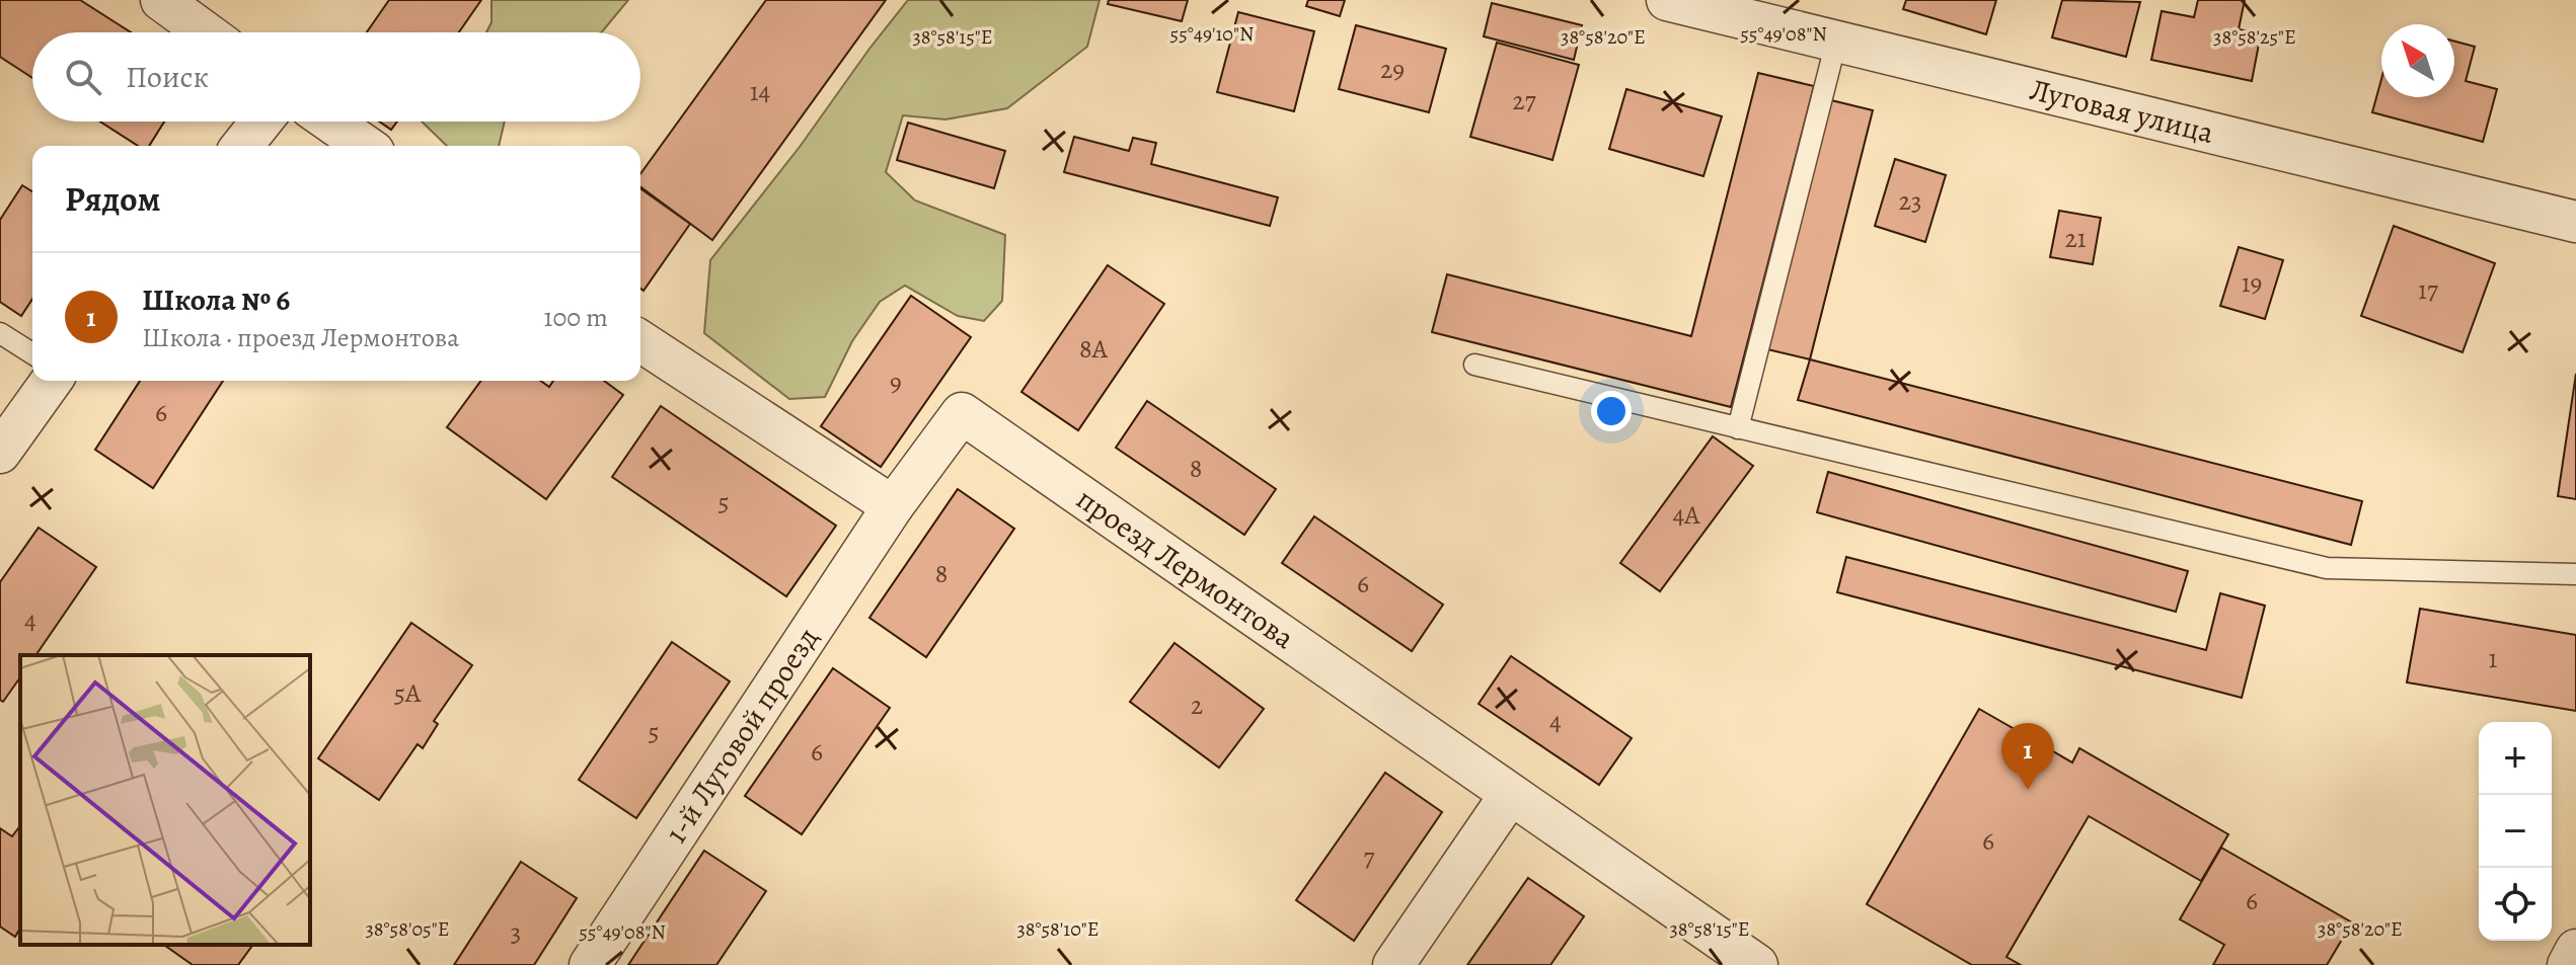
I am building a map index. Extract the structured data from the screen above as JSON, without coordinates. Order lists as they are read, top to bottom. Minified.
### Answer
{"streets":{"street":["Луговая улица","проезд Лермонтова","1-й Луговой проезд"]},"crossings":[["проезд Лермонтова","1-й Луговой проезд"]],"house_numbers":["29","14","27","23","21","19","17","8А","9","6","8","5","4А","8","6","4","1","5А","2","4","5","6","6","7","6","3"],"north":"top left","page":{"search":"Поиск","heading":"Рядом","list":[{"mark":"1","name":"Школа № 6","note":"Школа · проезд Лермонтова","value":"100 m"}],"map_buttons":["+","−"],"pins":"1"},"coordinates":["55°49'10\"N","55°49'08\"N","38°58'15\"E","38°58'20\"E","38°58'25\"E","38°58'05\"E","38°58'10\"E"]}
